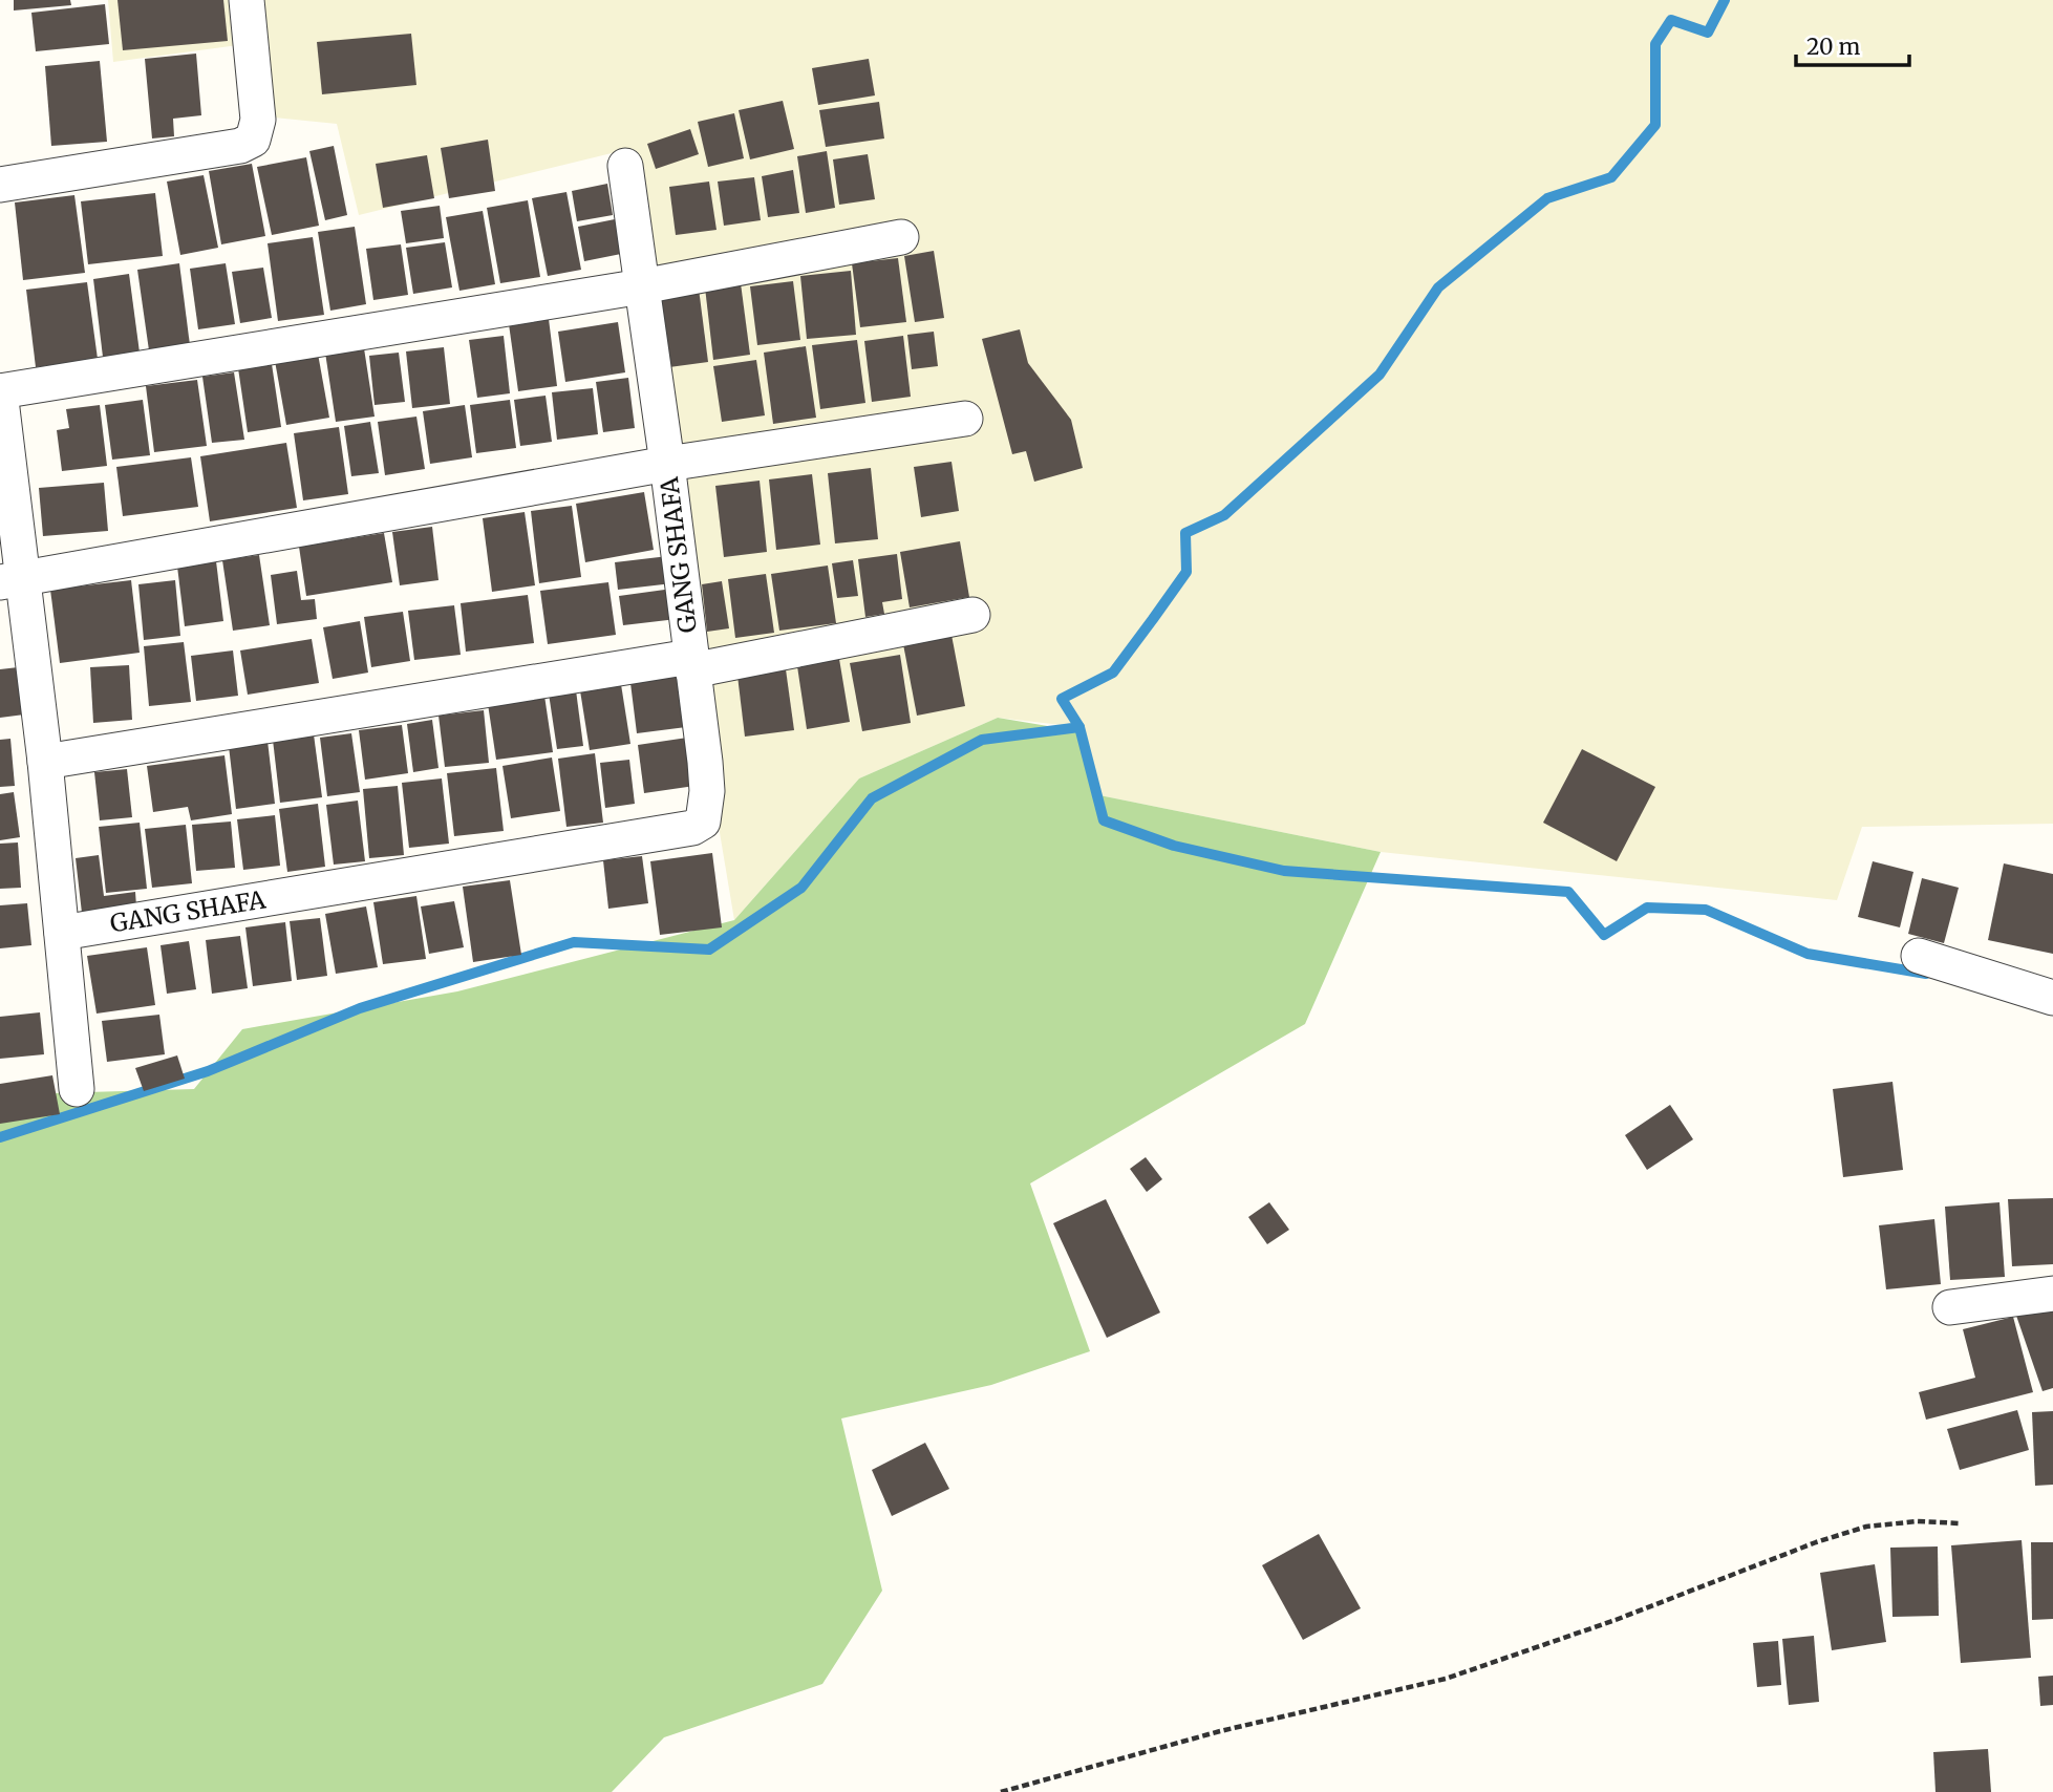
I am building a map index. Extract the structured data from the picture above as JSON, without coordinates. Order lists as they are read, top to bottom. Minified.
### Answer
{"streets":{"street":["GANG SHAFA"]},"scale_bar":"20 m"}
